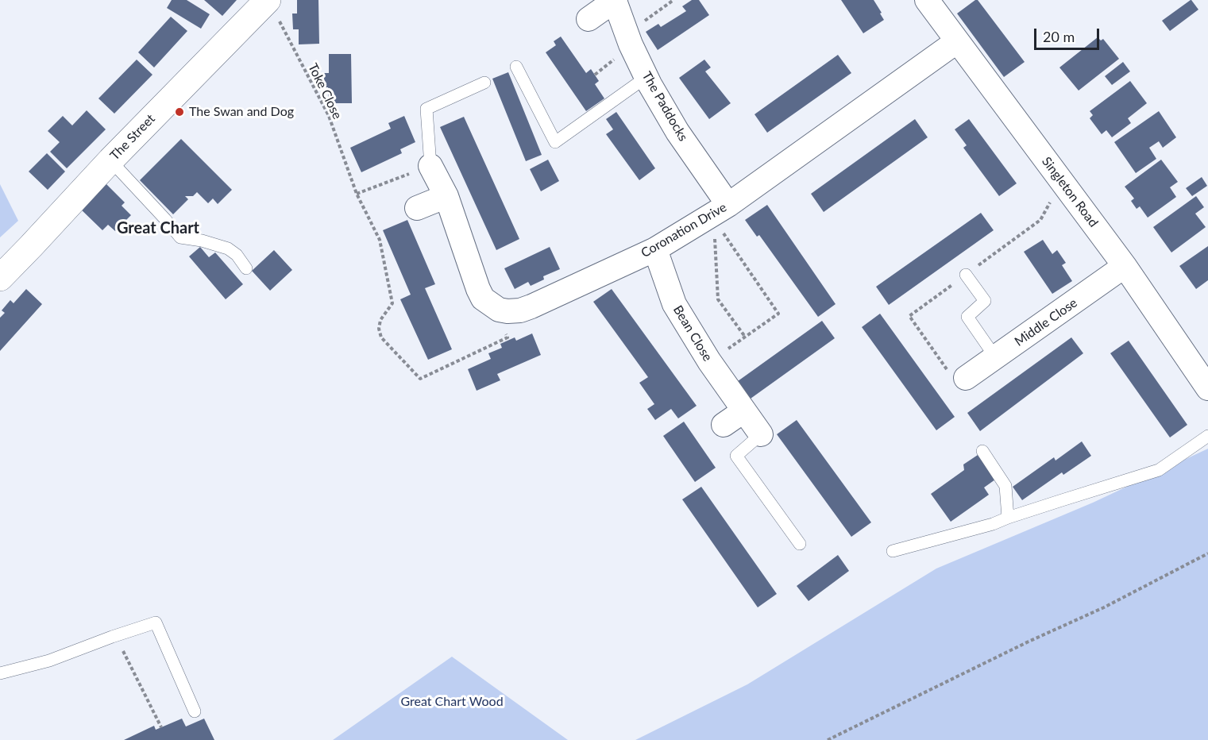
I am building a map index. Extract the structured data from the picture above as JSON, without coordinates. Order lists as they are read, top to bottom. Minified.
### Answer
{"streets":{"street":["The Paddocks","The Street","Singleton Road","Coronation Drive","Middle Close","Bean Close"],"path":["Toke Close"]},"crossings":[["Toke Close","The Street"],["Toke Close","Coronation Drive"],["The Paddocks","Coronation Drive"],["Singleton Road","Coronation Drive"],["Singleton Road","Middle Close"],["Coronation Drive","Bean Close"]],"districts":["Great Chart"],"parks":["Great Chart Wood"],"places":["The Swan and Dog"],"scale_bar":"20 m"}
